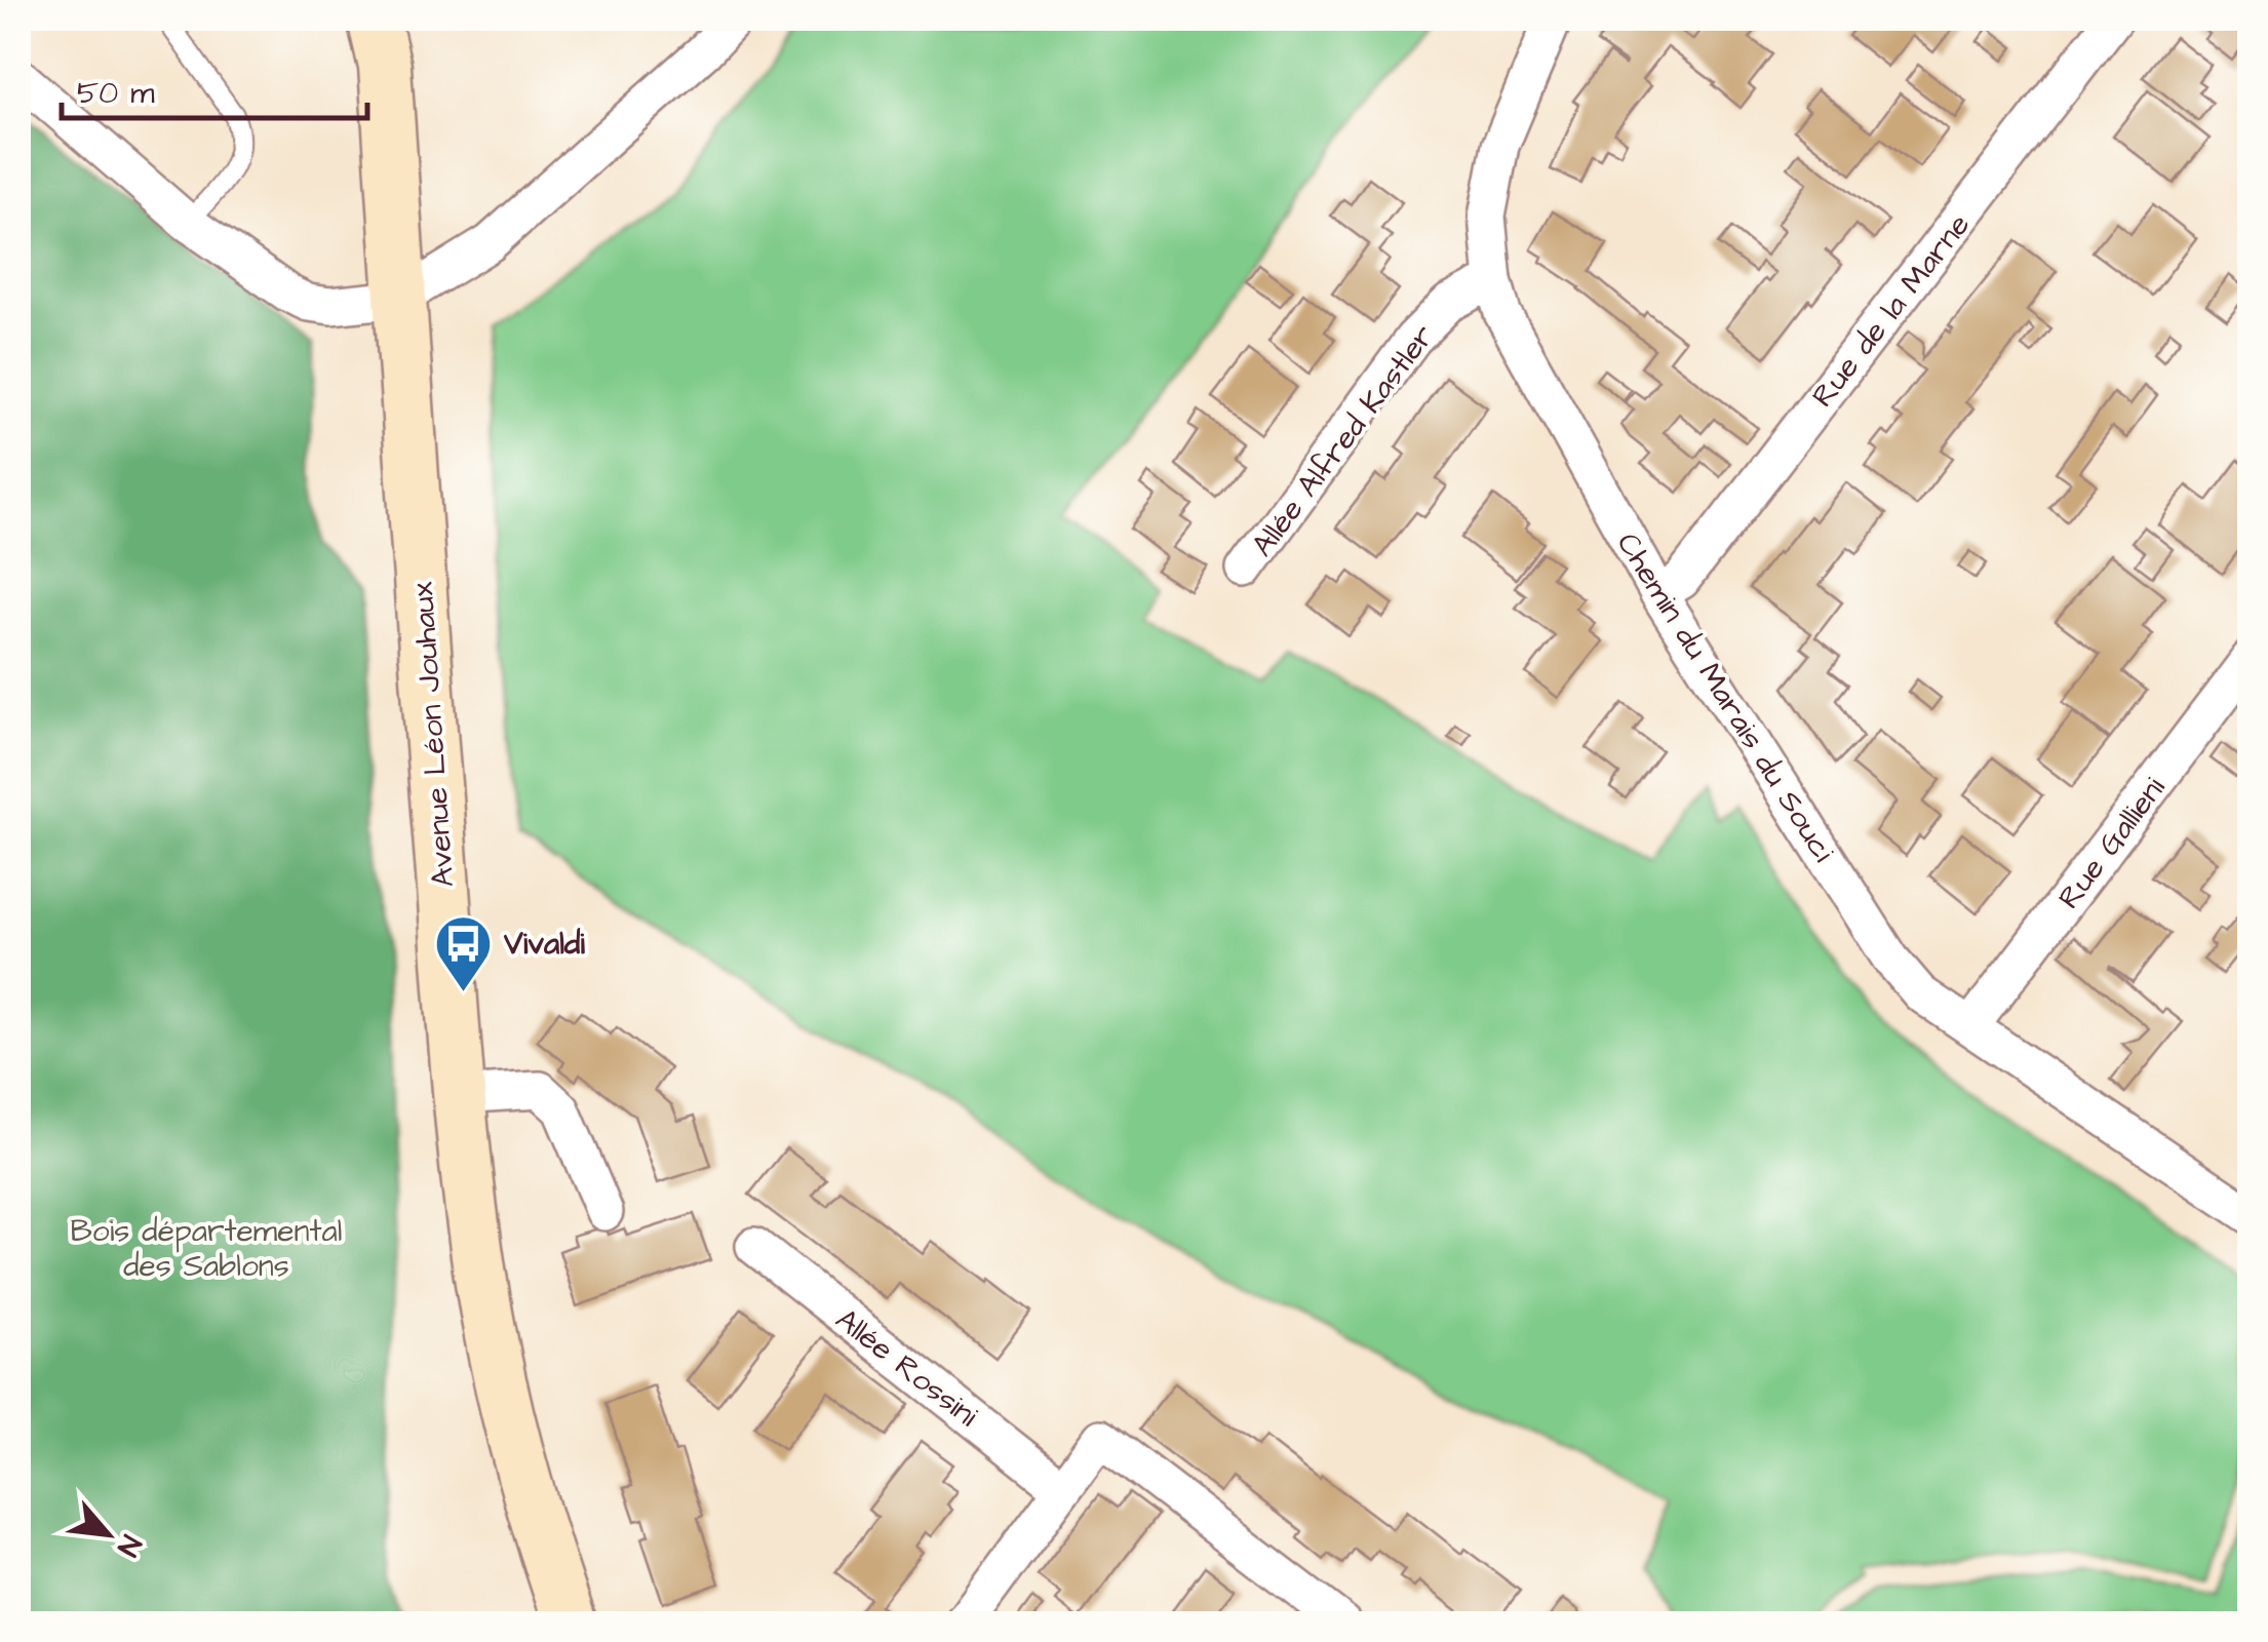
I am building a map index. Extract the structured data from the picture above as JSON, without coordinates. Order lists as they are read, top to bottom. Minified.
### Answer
{"streets":{"street":["Rue de la Marne","Allée Alfred Kastler","Chemin du Marais du Souci","Avenue Léon Jouhaux","Rue Gallieni","Allée Rossini"]},"crossings":[["Rue de la Marne","Chemin du Marais du Souci"],["Allée Alfred Kastler","Chemin du Marais du Souci"],["Chemin du Marais du Souci","Rue Gallieni"]],"parks":["Bois départemental des Sablons"],"places":{"bus stop":["Vivaldi"]},"scale_bar":"50 m","north":"bottom right"}
